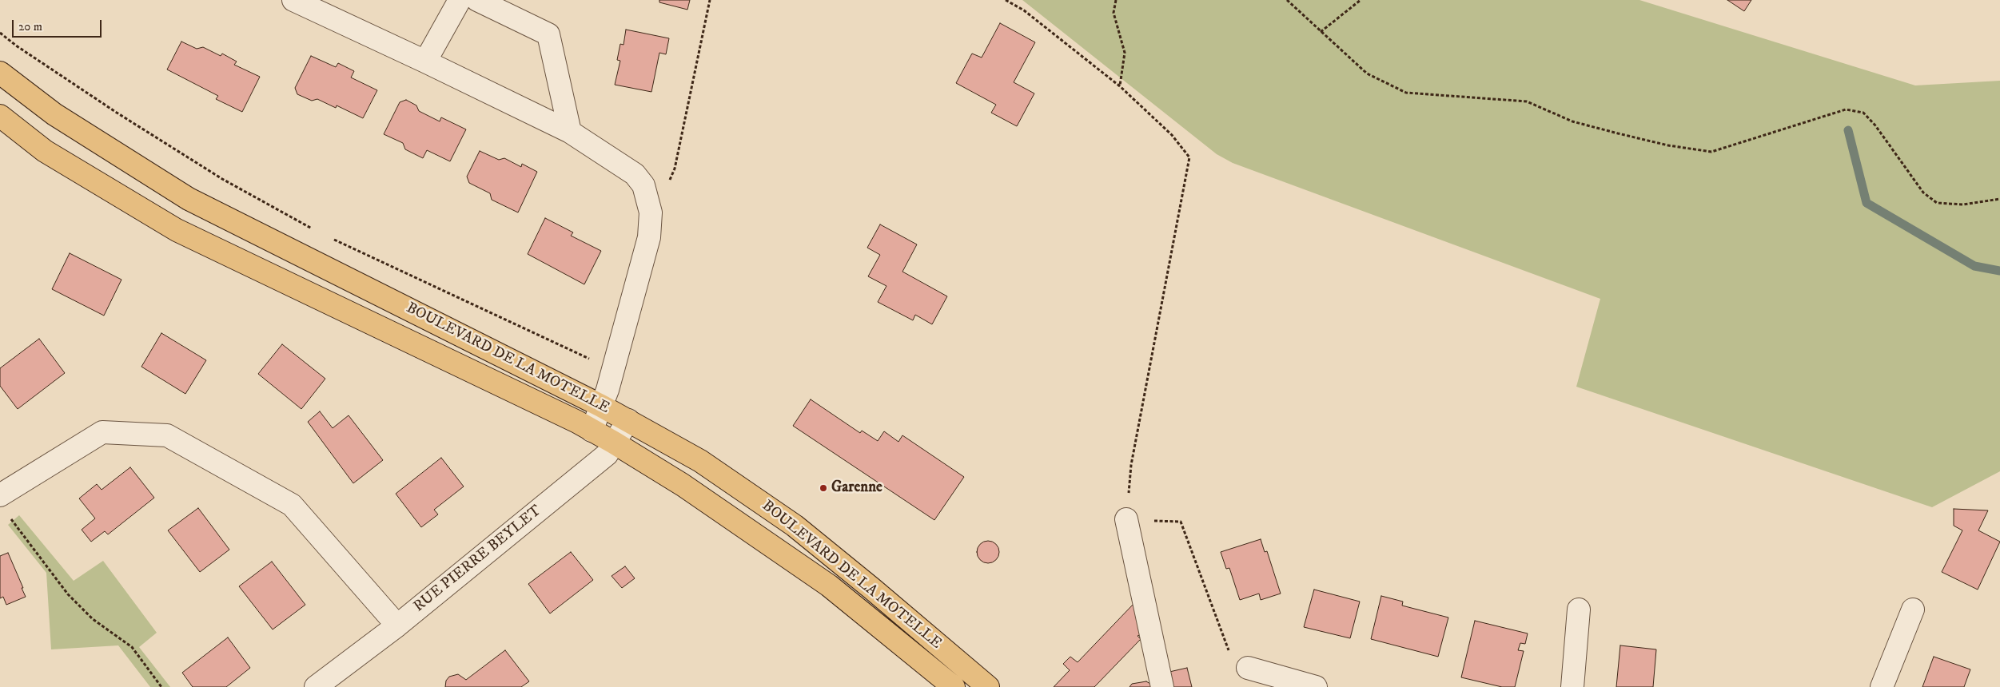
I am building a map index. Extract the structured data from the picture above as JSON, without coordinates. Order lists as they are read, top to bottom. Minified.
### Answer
{"streets":{"main road":["BOULEVARD DE LA MOTELLE"],"street":["RUE PIERRE BEYLET"]},"crossings":[["BOULEVARD DE LA MOTELLE","RUE PIERRE BEYLET"]],"places":["Garenne"],"scale_bar":"20 m"}
